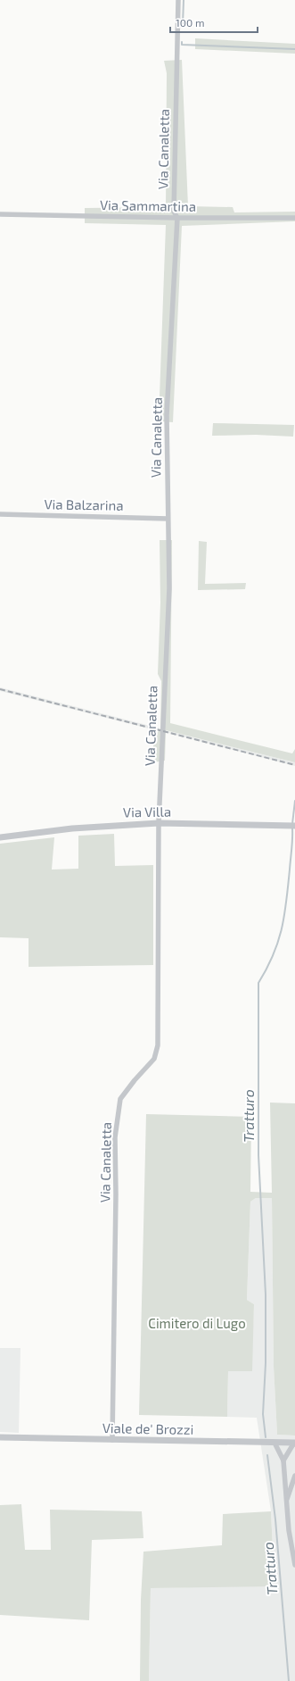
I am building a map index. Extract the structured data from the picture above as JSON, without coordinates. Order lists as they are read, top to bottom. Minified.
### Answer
{"streets":{"street":["Via Canaletta","Via Sammartina","Via Balzarina","Via Villa","Viale de' Brozzi"]},"crossings":[["Via Canaletta","Via Sammartina"],["Via Canaletta","Via Balzarina"],["Via Canaletta","Via Villa"],["Via Canaletta","Viale de' Brozzi"]],"water":["Tratturo"],"parks":["Cimitero di Lugo"],"scale_bar":"100 m"}
